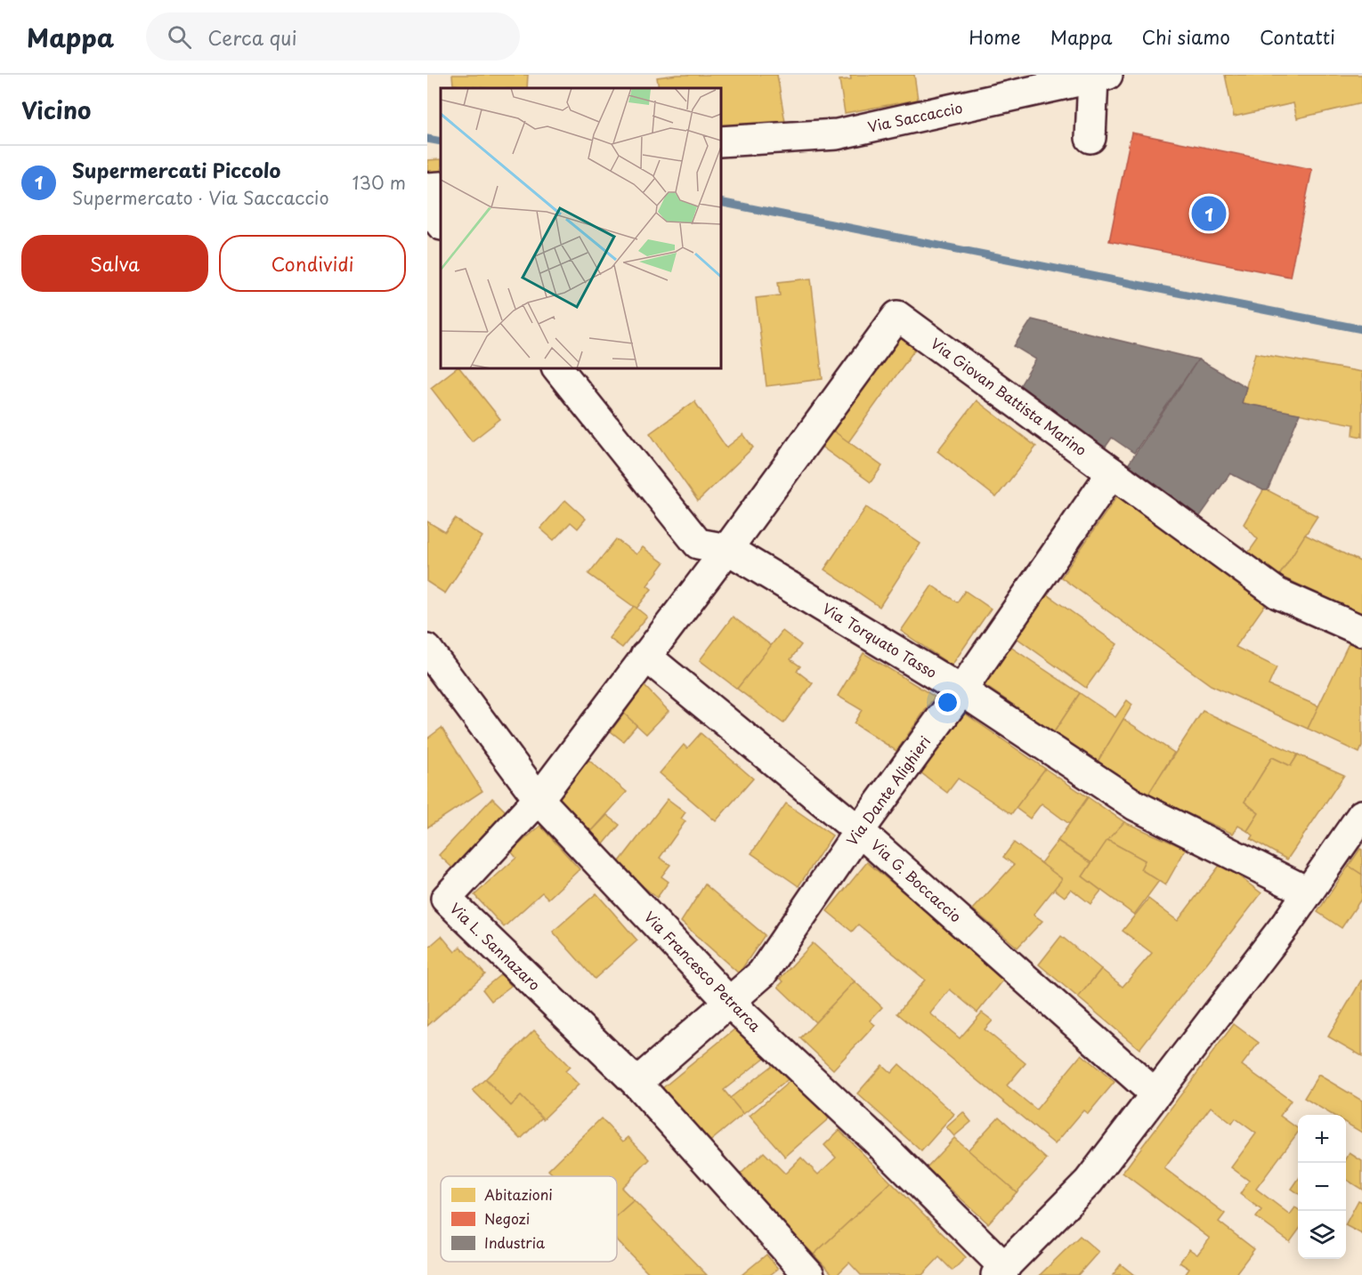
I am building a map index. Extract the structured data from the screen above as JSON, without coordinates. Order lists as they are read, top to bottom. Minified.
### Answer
{"streets":{"street":["Via Saccaccio","Via Giovan Battista Marino","Via Torquato Tasso","Via Dante Alighieri","Via G. Boccaccio","Via L. Sannazaro","Via Francesco Petrarca"]},"crossings":[["Via Giovan Battista Marino","Via Torquato Tasso"],["Via Giovan Battista Marino","Via Dante Alighieri"],["Via Giovan Battista Marino","Via L. Sannazaro"],["Via Torquato Tasso","Via Dante Alighieri"],["Via Torquato Tasso","Via L. Sannazaro"],["Via Dante Alighieri","Via G. Boccaccio"],["Via Dante Alighieri","Via L. Sannazaro"],["Via Dante Alighieri","Via Francesco Petrarca"],["Via G. Boccaccio","Via L. Sannazaro"],["Via L. Sannazaro","Via Francesco Petrarca"]],"legend":["Abitazioni","Negozi","Industria"],"page":{"header":"Mappa","search":"Cerca qui","nav":["Home","Mappa","Chi siamo","Contatti"],"heading":"Vicino","list":[{"mark":"1","name":"Supermercati Piccolo","note":"Supermercato · Via Saccaccio","value":"130 m"}],"pins":"1","buttons":["Salva","Condividi"],"map_buttons":["+","−"]}}
